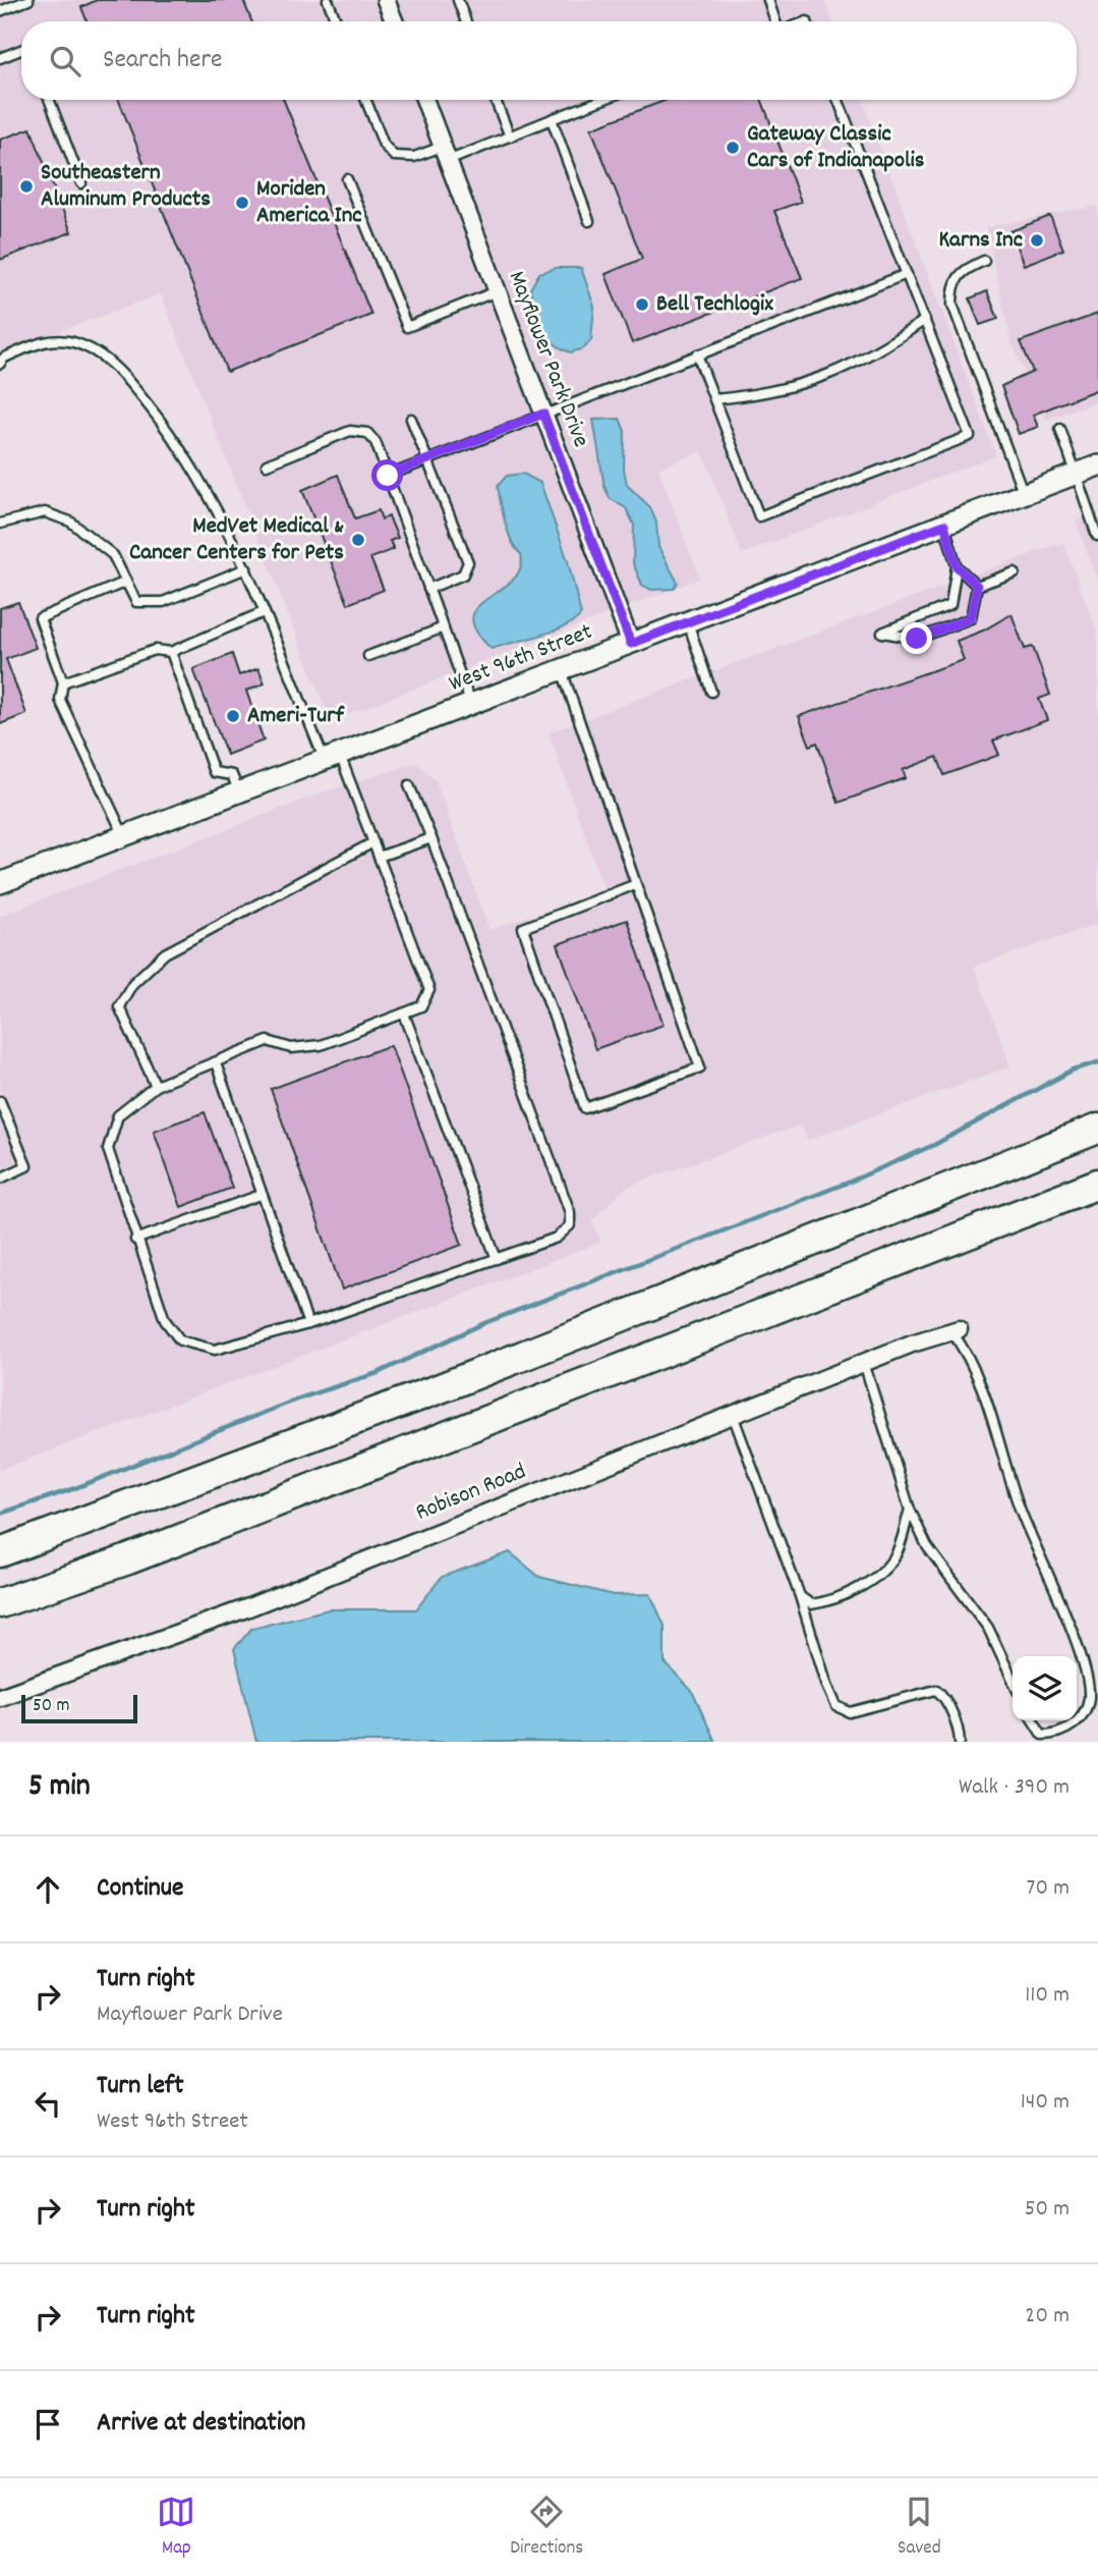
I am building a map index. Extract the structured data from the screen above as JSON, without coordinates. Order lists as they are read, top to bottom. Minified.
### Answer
{"streets":{"street":["Mayflower Park Drive","West 96th Street","Robison Road"]},"crossings":[["Mayflower Park Drive","West 96th Street"]],"places":["Gateway Classic Cars of Indianapolis","Southeastern Aluminum Products","Moriden America Inc","Karns Inc","Bell Techlogix","MedVet Medical & Cancer Centers for Pets","Ameri-Turf"],"scale_bar":"50 m","page":{"search":"Search here","scale":"50 m","heading":["5 min","Walk · 390 m"],"list":[["Continue","70 m"],["Turn right","Mayflower Park Drive","110 m"],["Turn left","West 96th Street","140 m"],["Turn right","50 m"],["Turn right","20 m"],"Arrive at destination"],"nav":["Map","Directions","Saved"]}}
